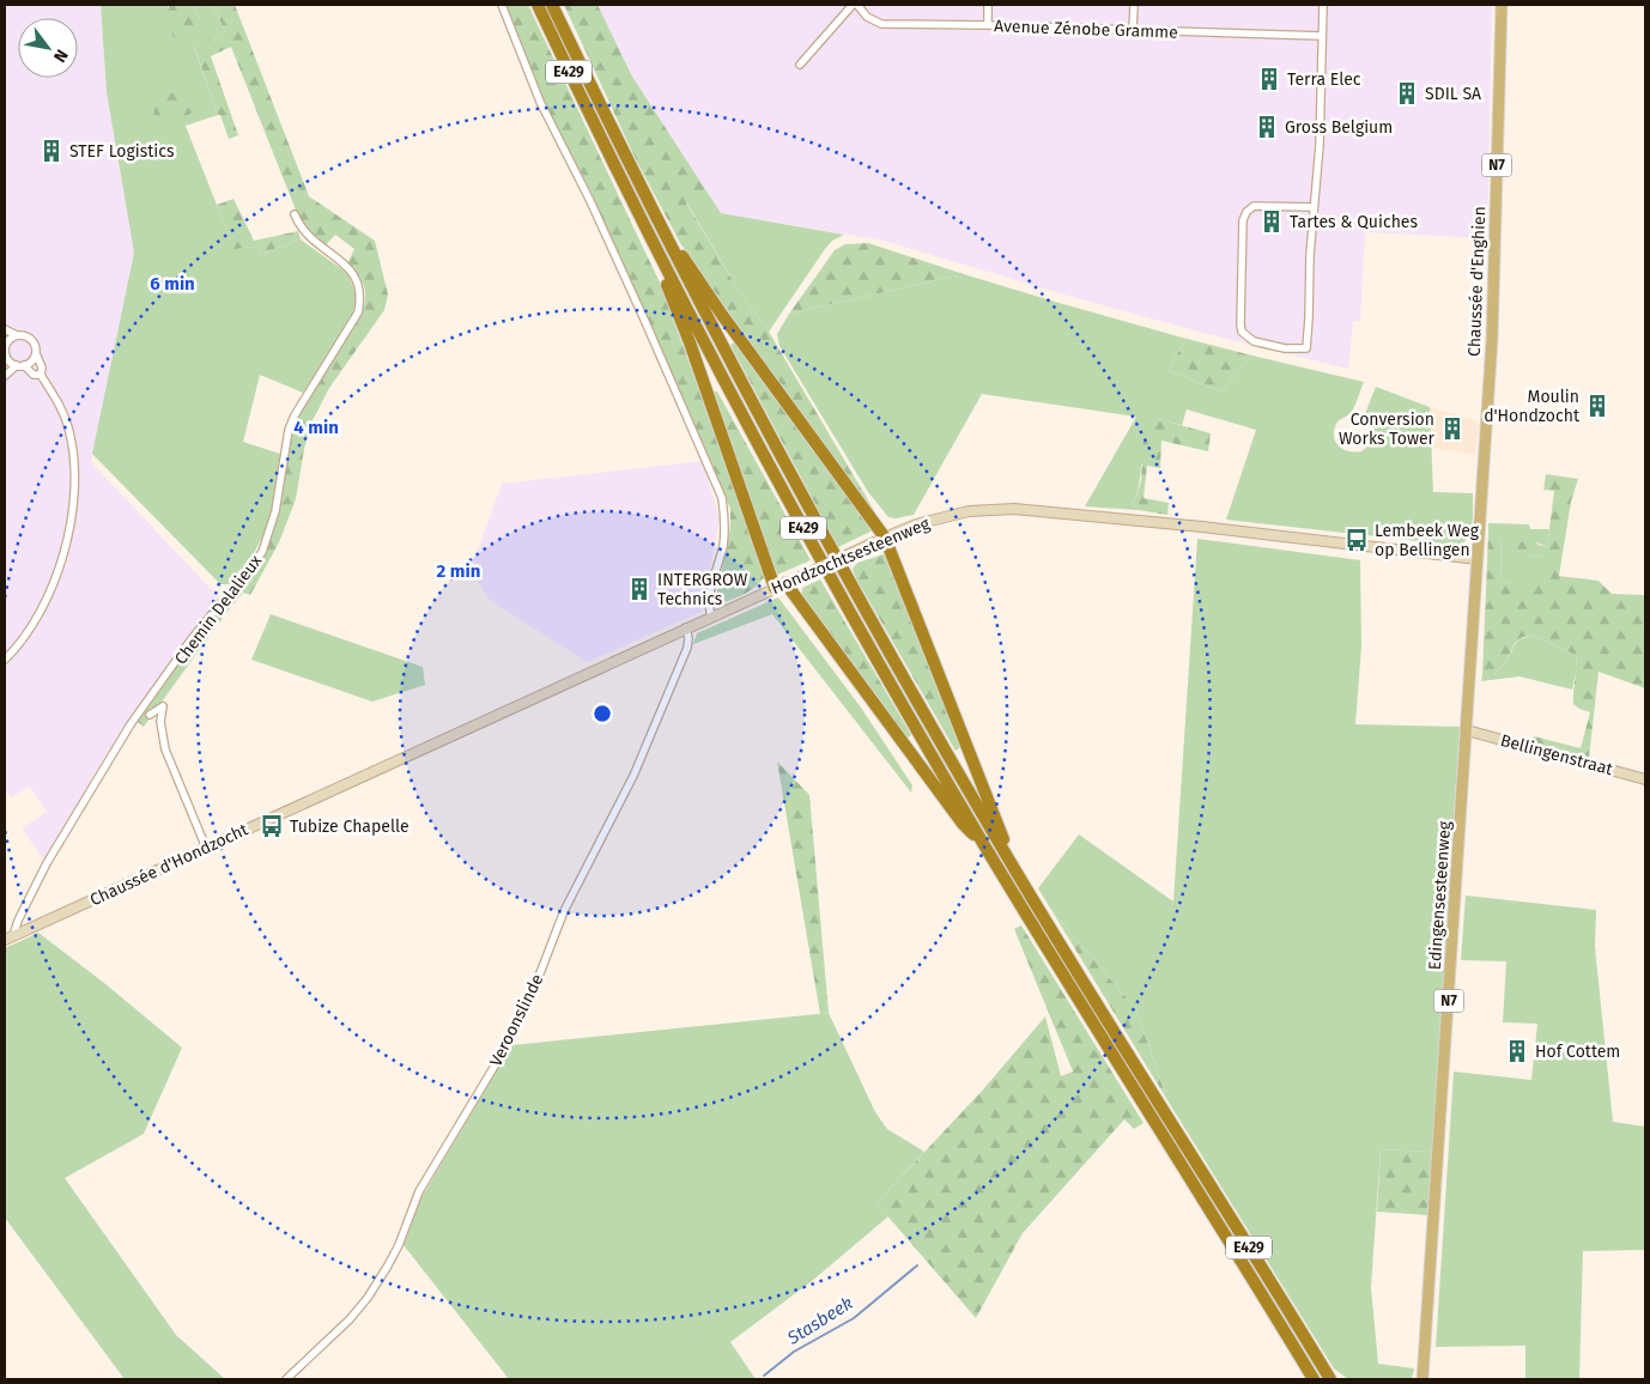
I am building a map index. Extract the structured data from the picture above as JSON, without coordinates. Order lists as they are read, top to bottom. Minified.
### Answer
{"streets":{"highway":["E429"],"main road":["N7","Chaussée d'Enghien","Hondzochtsesteenweg","Bellingenstraat","Chaussée d'Hondzocht","Edingensesteenweg"],"street":["Avenue Zénobe Gramme","Chemin Delalieux","Veroonslinde"]},"crossings":[["Chaussée d'Enghien","Edingensesteenweg"],["Hondzochtsesteenweg","Chaussée d'Hondzocht"],["Hondzochtsesteenweg","Edingensesteenweg"],["Hondzochtsesteenweg","Veroonslinde"],["Chemin Delalieux","Chaussée d'Hondzocht"],["Bellingenstraat","Edingensesteenweg"]],"water":["Stasbeek"],"places":{"building":["Terra Elec","SDIL SA","Gross Belgium","STEF Logistics","Tartes & Quiches","Moulin d'Hondzocht","Conversion Works Tower","INTERGROW Technics","Hof Cottem"],"bus stop":["Lembeek Weg op Bellingen","Tubize Chapelle"]},"north":"bottom right","rings":["6 min","4 min","2 min"]}
